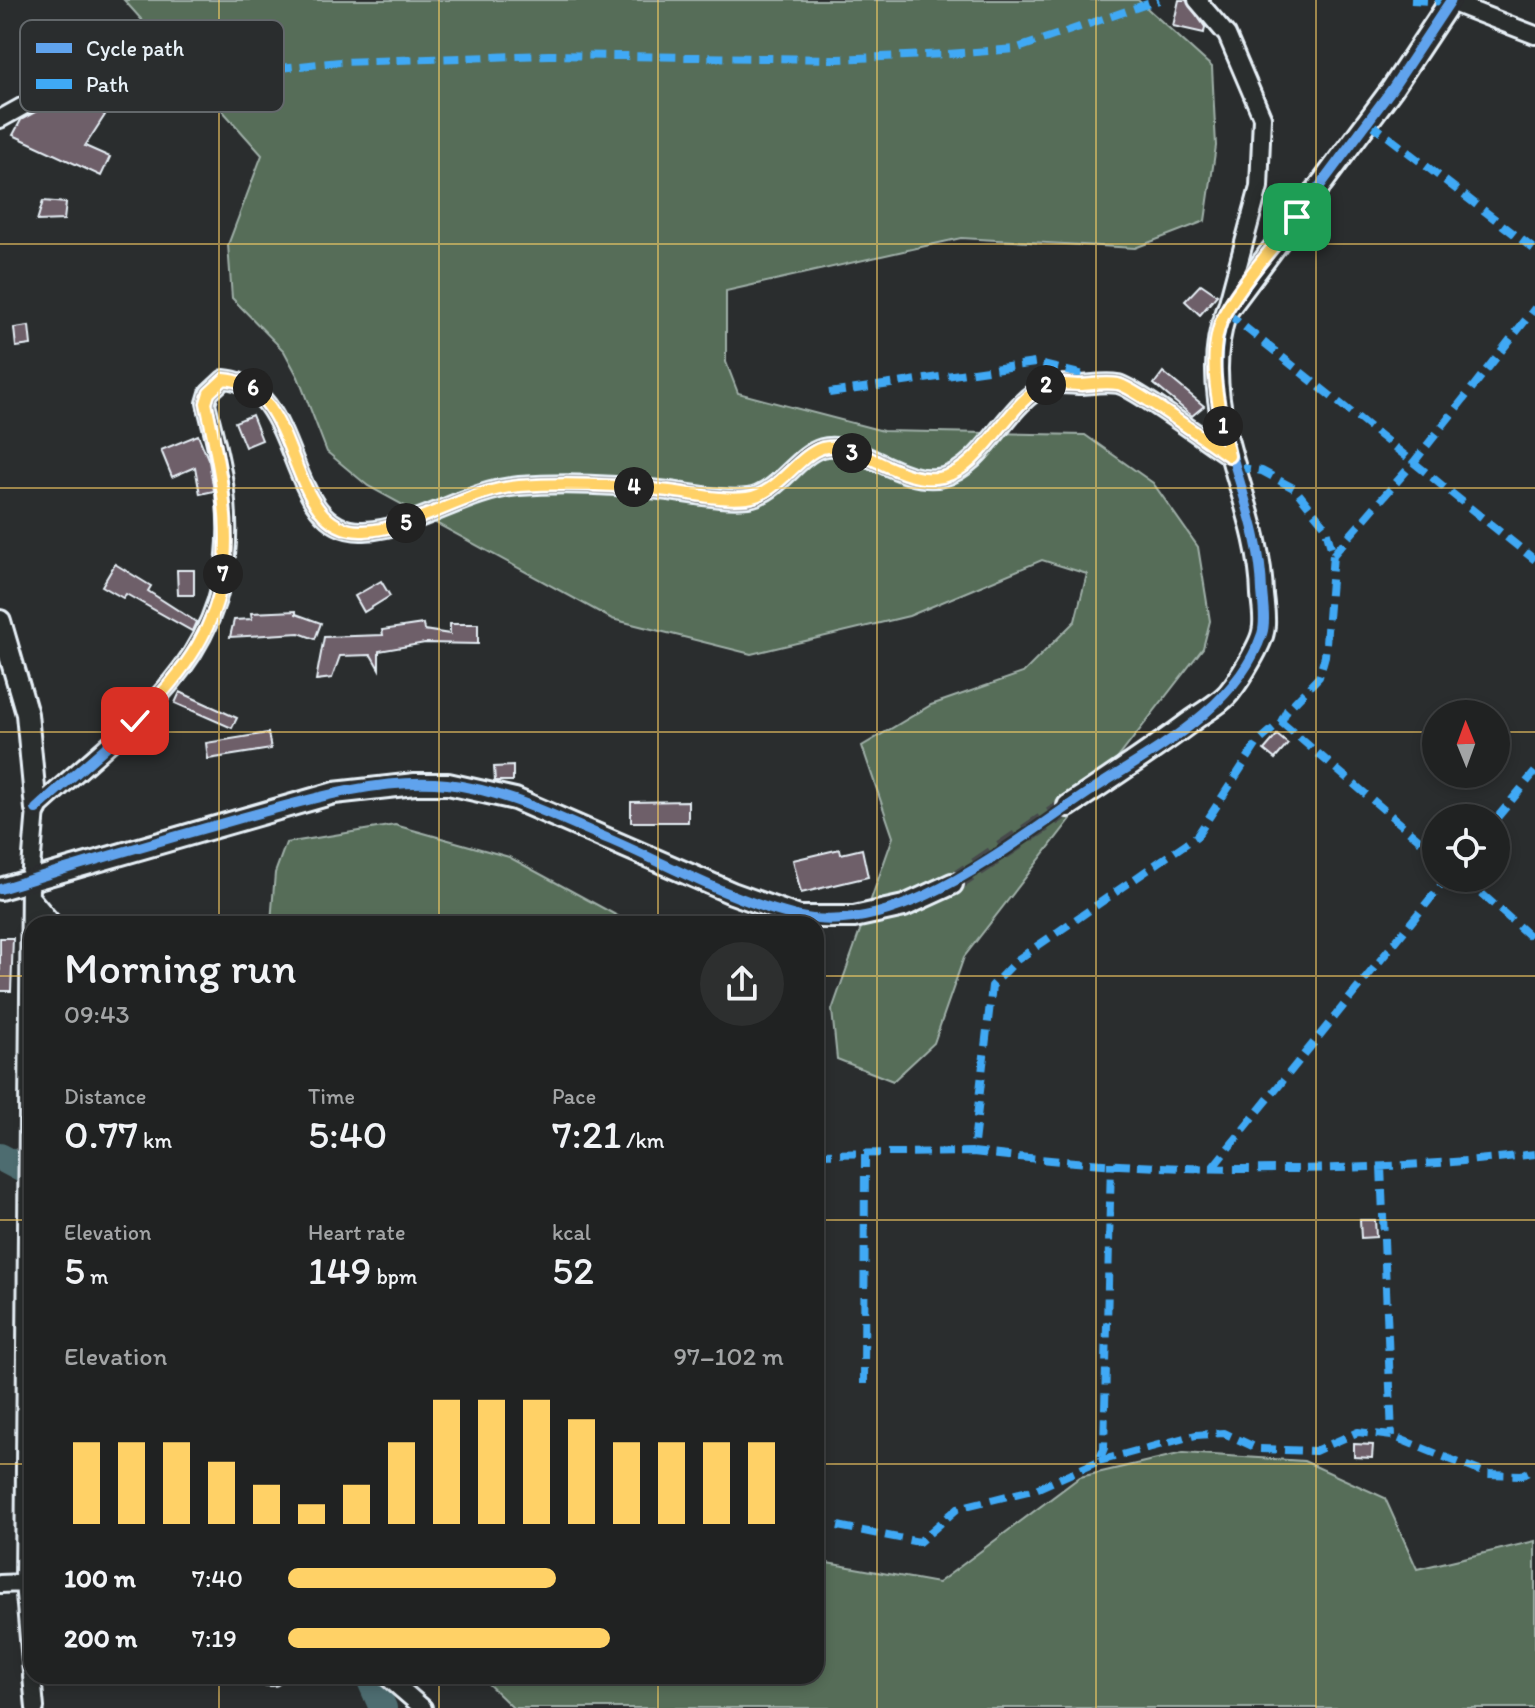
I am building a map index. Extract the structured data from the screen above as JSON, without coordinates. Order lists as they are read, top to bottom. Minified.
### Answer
{"legend":["Cycle path","Path"],"north":"top","page":{"pins":["2","6","1","3","4","5","7"],"heading":["Morning run","09:43"],"stats":[["Distance","0.77 km"],["Time","5:40"],["Pace","7:21 /km"],["Elevation","5 m"],["Heart rate","149 bpm"],["kcal","52"]],"chart":["Elevation","97–102 m"],"list":[{"name":"100 m","note":"7:40"},{"name":"200 m","note":"7:19"}]}}
